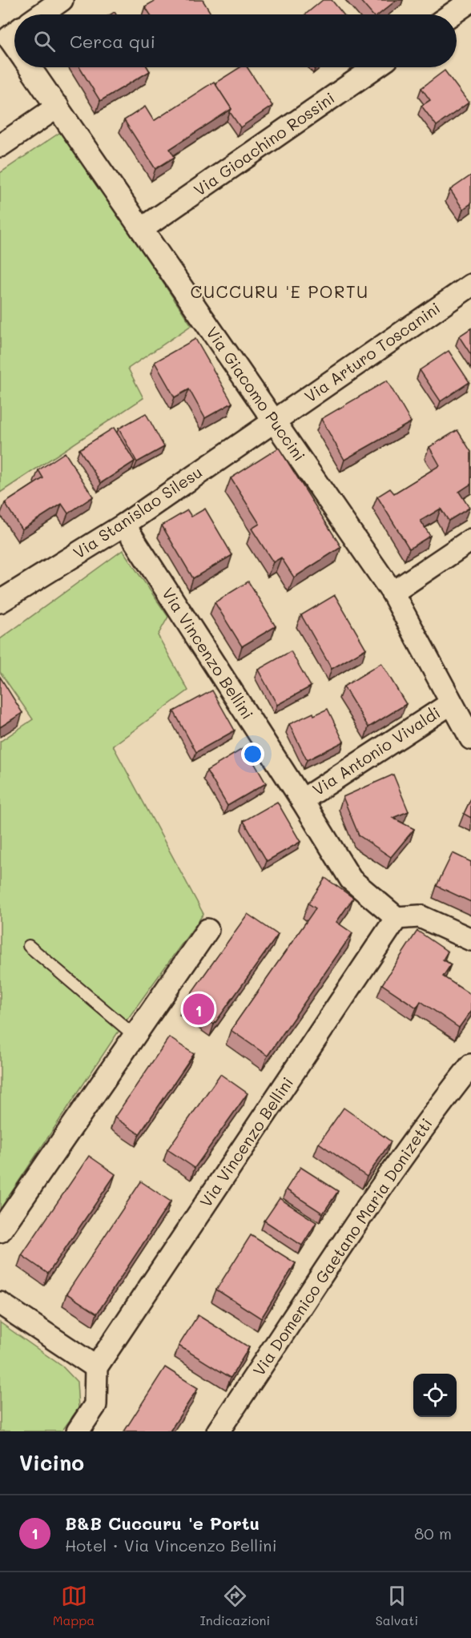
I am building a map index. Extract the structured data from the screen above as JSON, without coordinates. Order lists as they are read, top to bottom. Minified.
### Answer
{"streets":{"street":["Via Gioachino Rossini","Via Arturo Toscanini","Via Giacomo Puccini","Via Stanislao Silesu","Via Vincenzo Bellini","Via Antonio Vivaldi","Via Domenico Gaetano Maria Donizetti"]},"crossings":[["Via Gioachino Rossini","Via Giacomo Puccini"],["Via Arturo Toscanini","Via Giacomo Puccini"],["Via Arturo Toscanini","Via Stanislao Silesu"],["Via Giacomo Puccini","Via Stanislao Silesu"],["Via Giacomo Puccini","Via Antonio Vivaldi"],["Via Stanislao Silesu","Via Vincenzo Bellini"],["Via Vincenzo Bellini","Via Antonio Vivaldi"]],"districts":["CUCCURU 'E PORTU"],"page":{"search":"Cerca qui","pins":"1","heading":"Vicino","list":[{"mark":"1","name":"B&B Cuccuru 'e Portu","note":"Hotel · Via Vincenzo Bellini","value":"80 m"}],"nav":["Mappa","Indicazioni","Salvati"]}}
